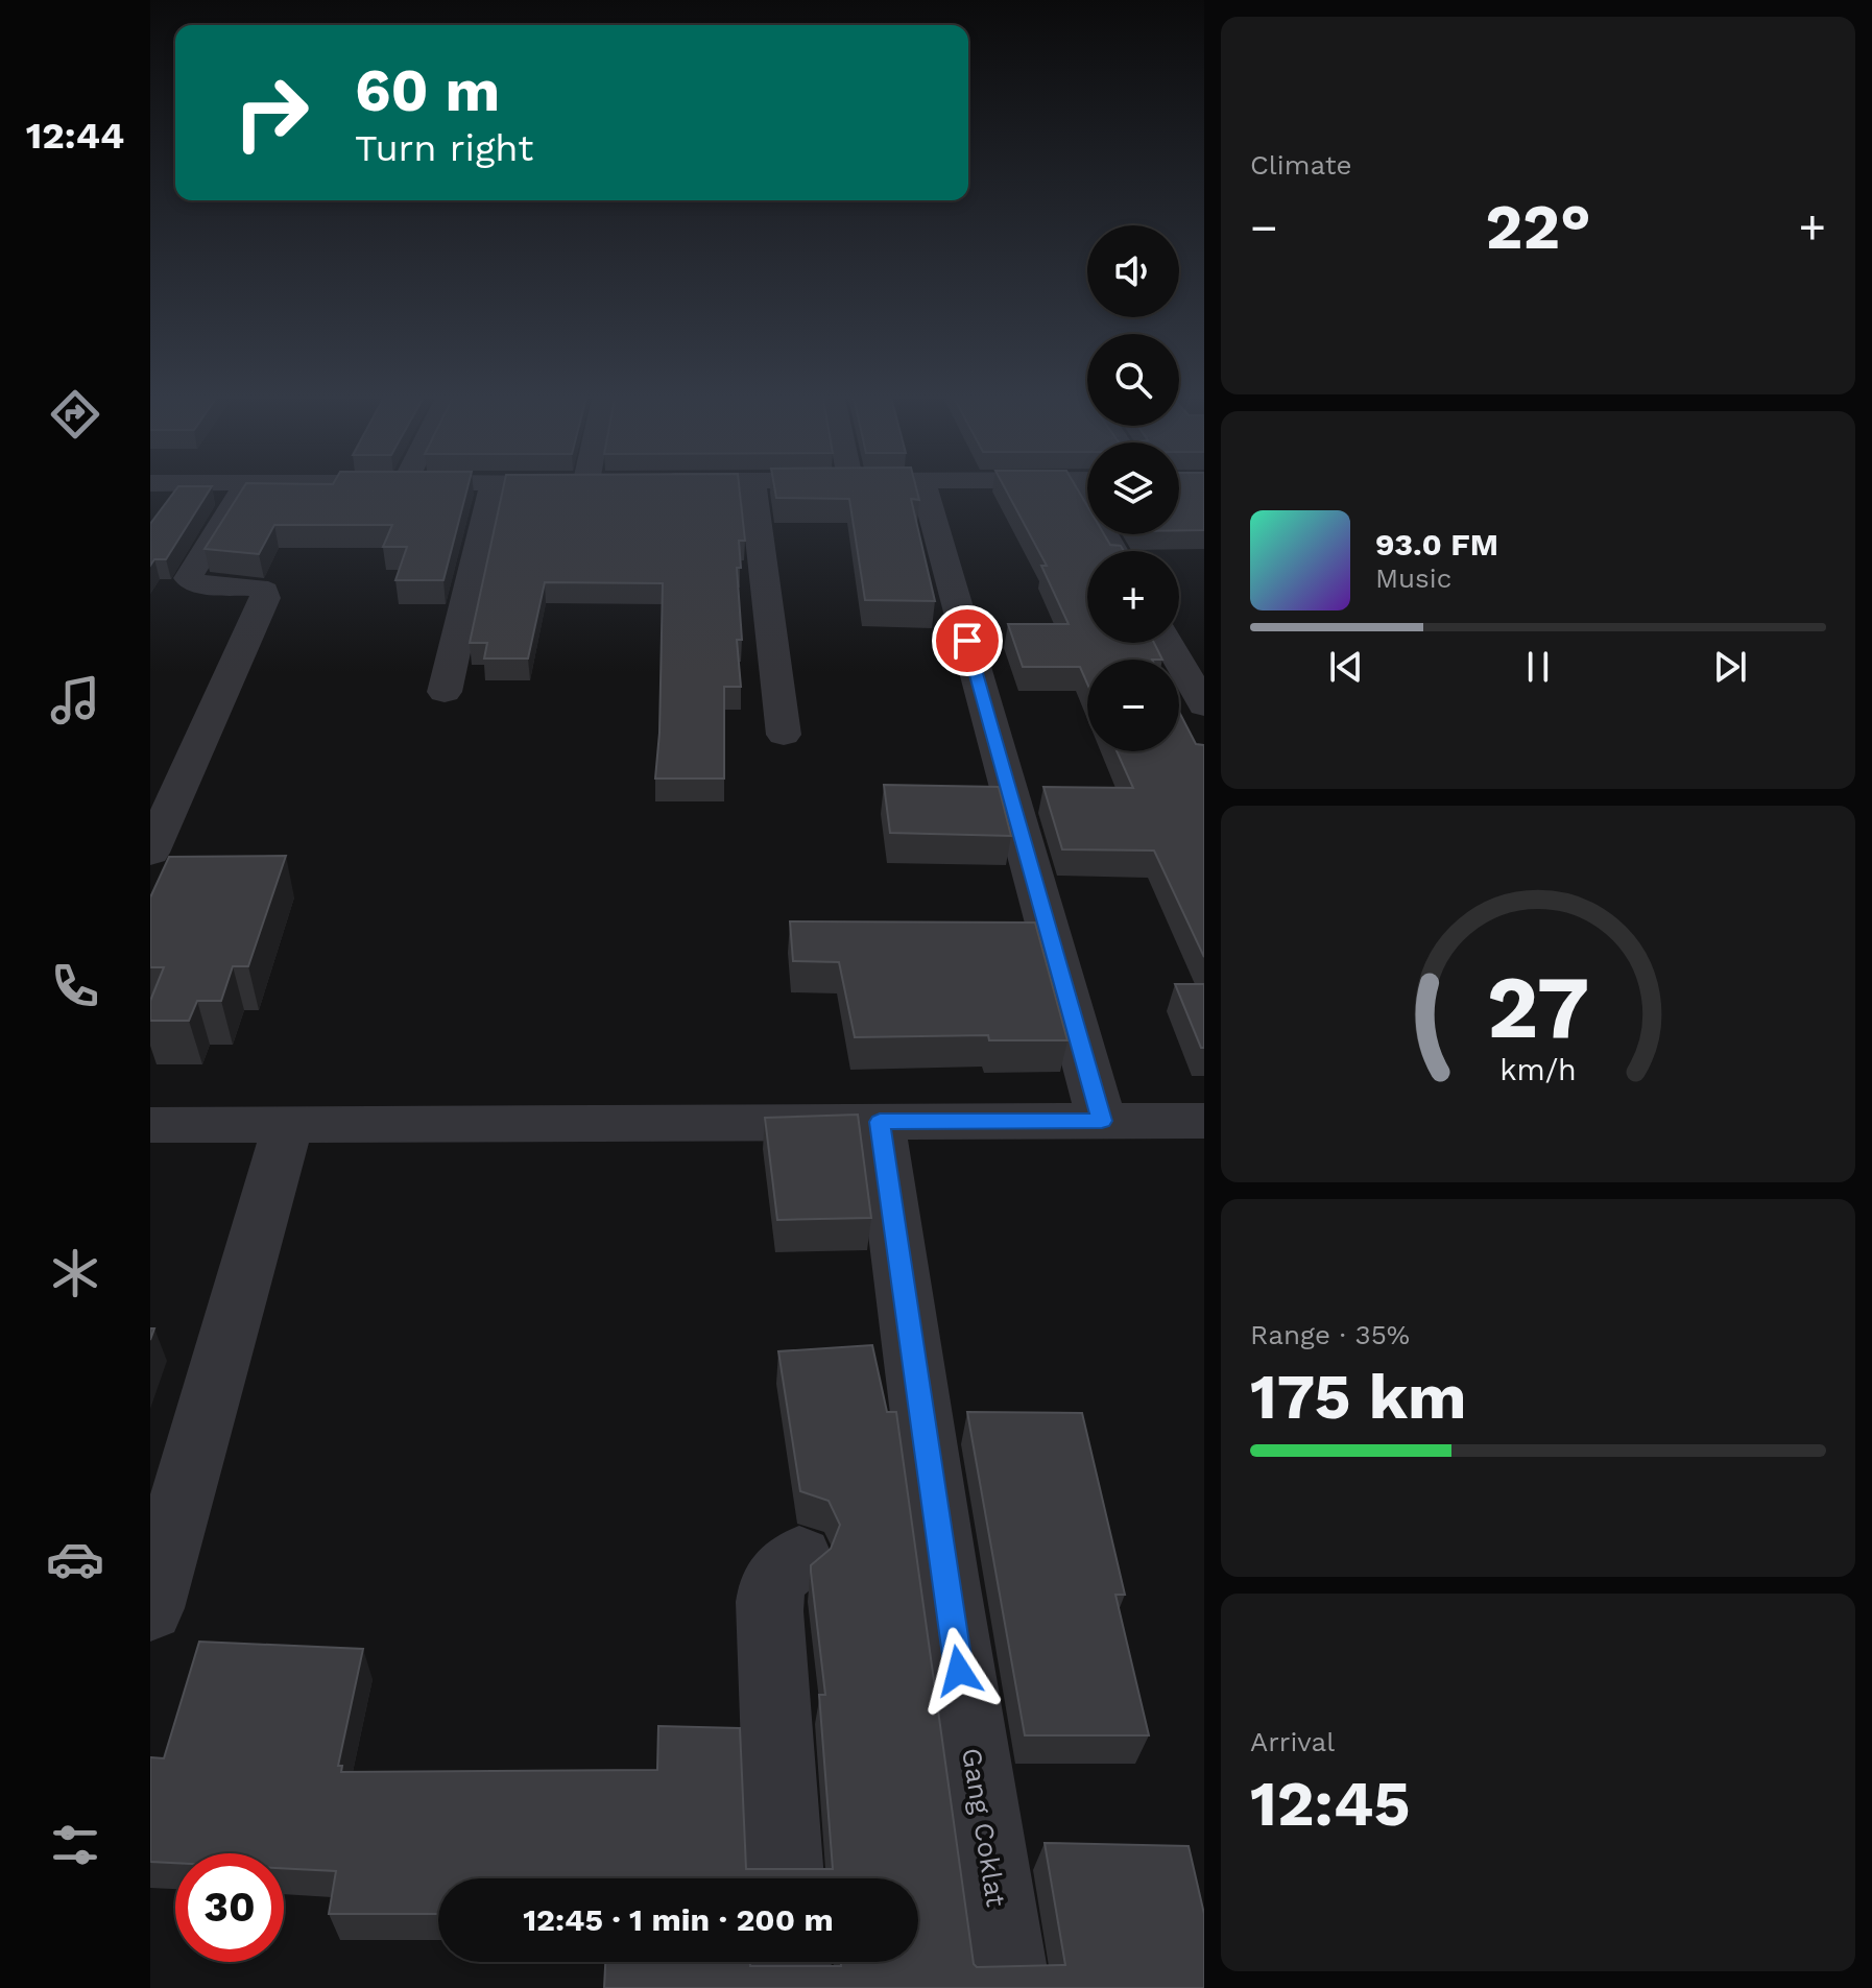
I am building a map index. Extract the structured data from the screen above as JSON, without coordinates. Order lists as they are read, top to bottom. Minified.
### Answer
{"streets":{"street":["Gang Coklat"]},"page":{"tabs":"12:44","tile":["Climate",["Range · 35%","175 km"],["Arrival","12:45"]],"turn":["60 m","Turn right"],"heat":["−","22°","+"],"map_buttons":["+","−"],"song":["93.0 FM","Music"],"limit":"30","trip":"12:45 · 1 min · 200 m","gauge":["27","km/h"]}}
